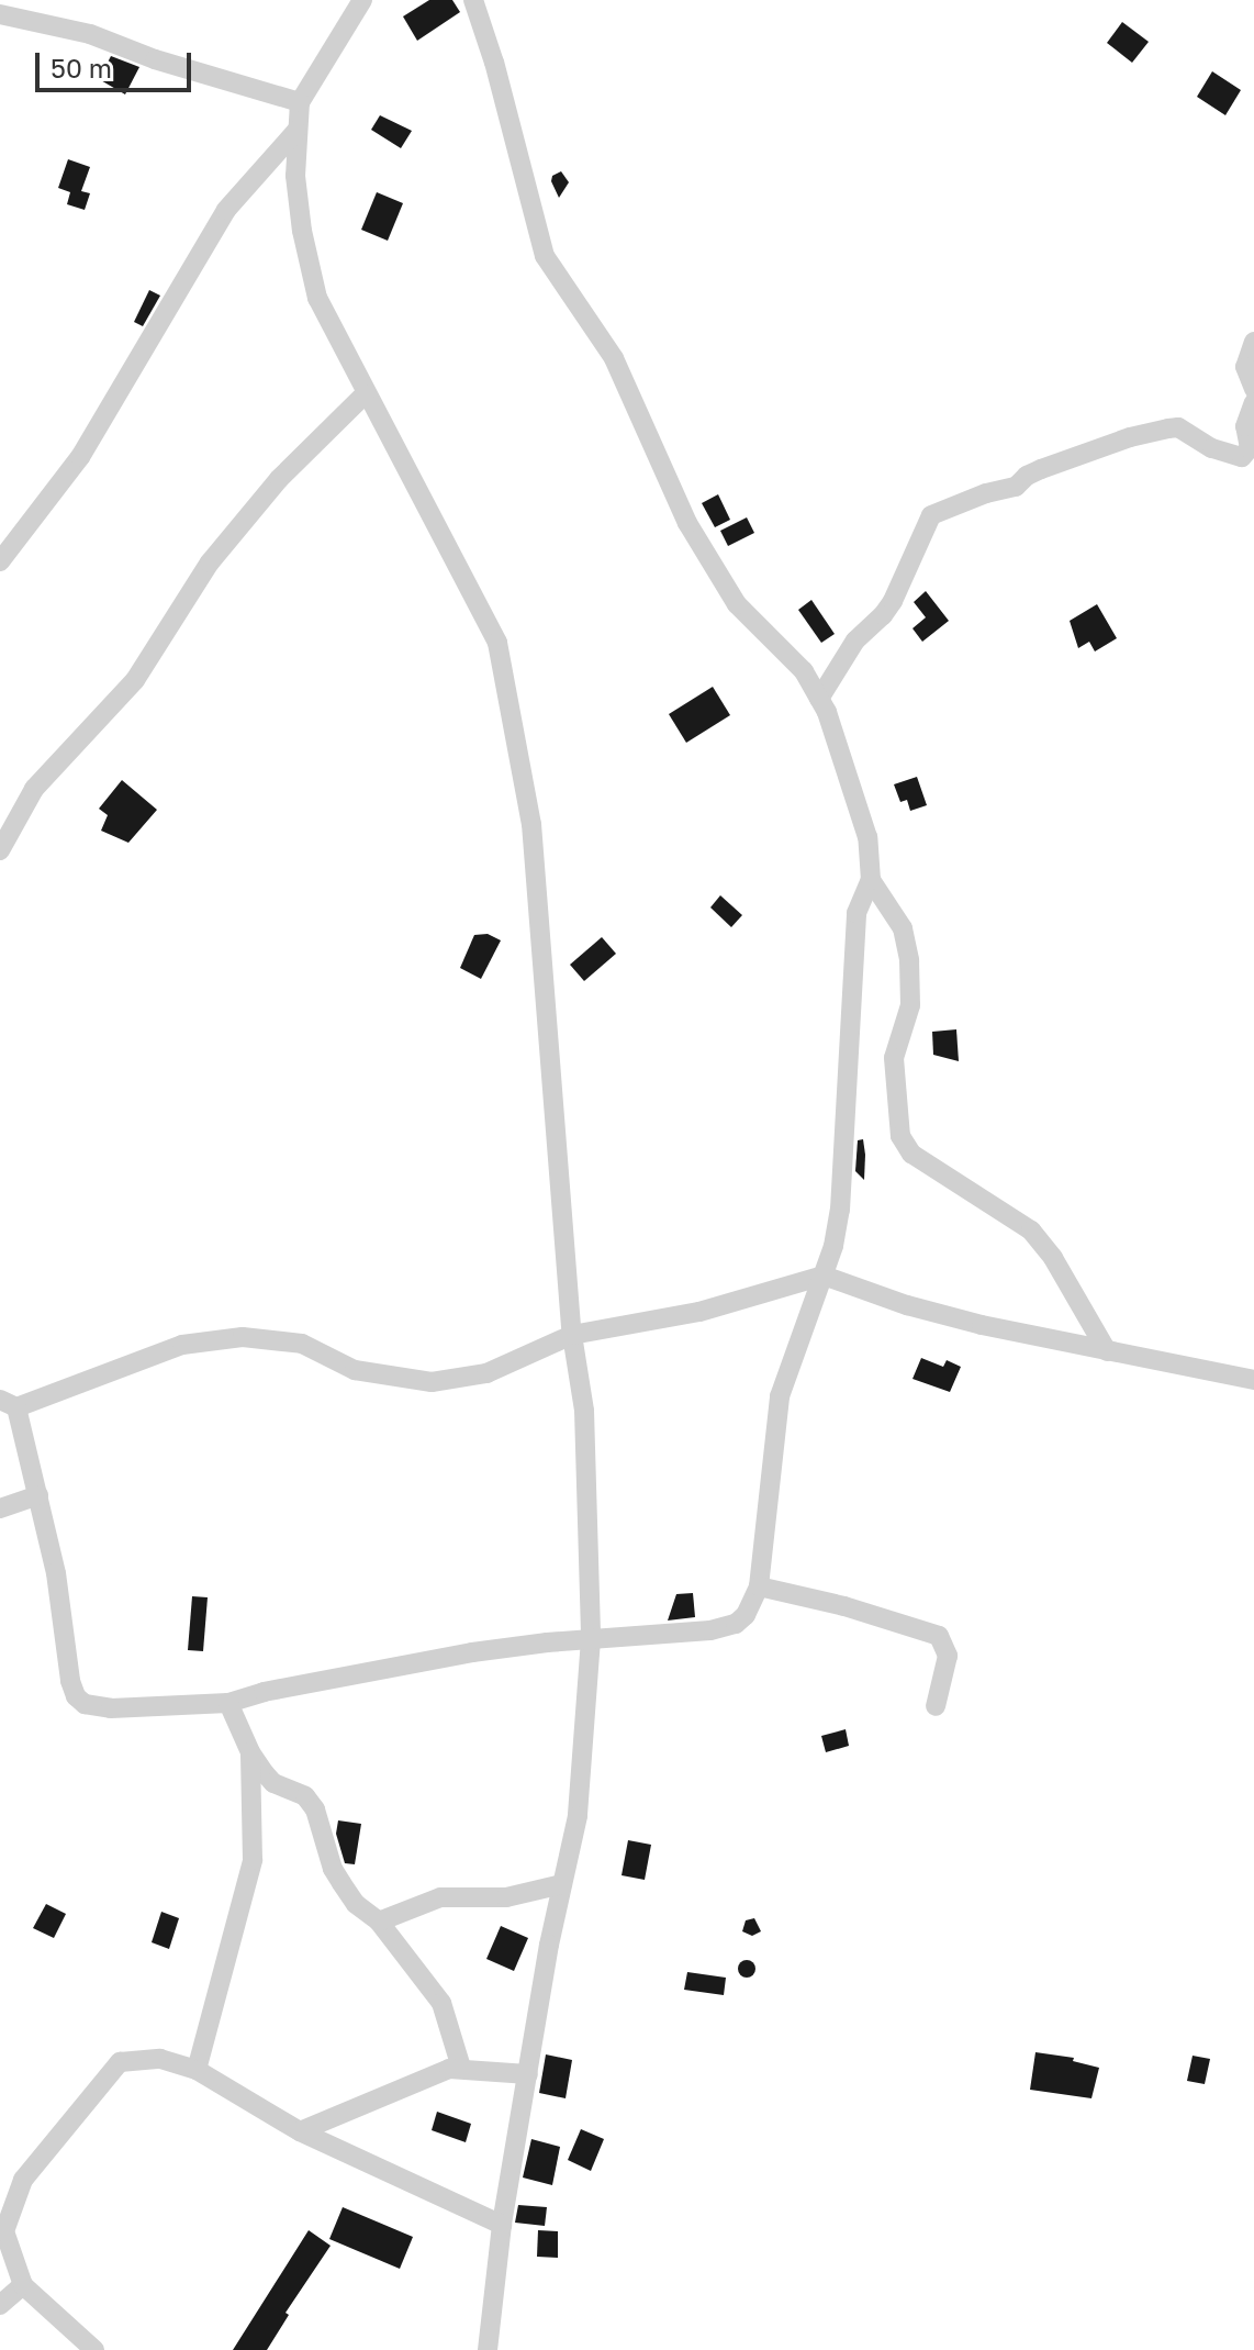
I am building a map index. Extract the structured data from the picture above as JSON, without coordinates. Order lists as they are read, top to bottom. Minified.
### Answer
{"scale_bar":"50 m"}
